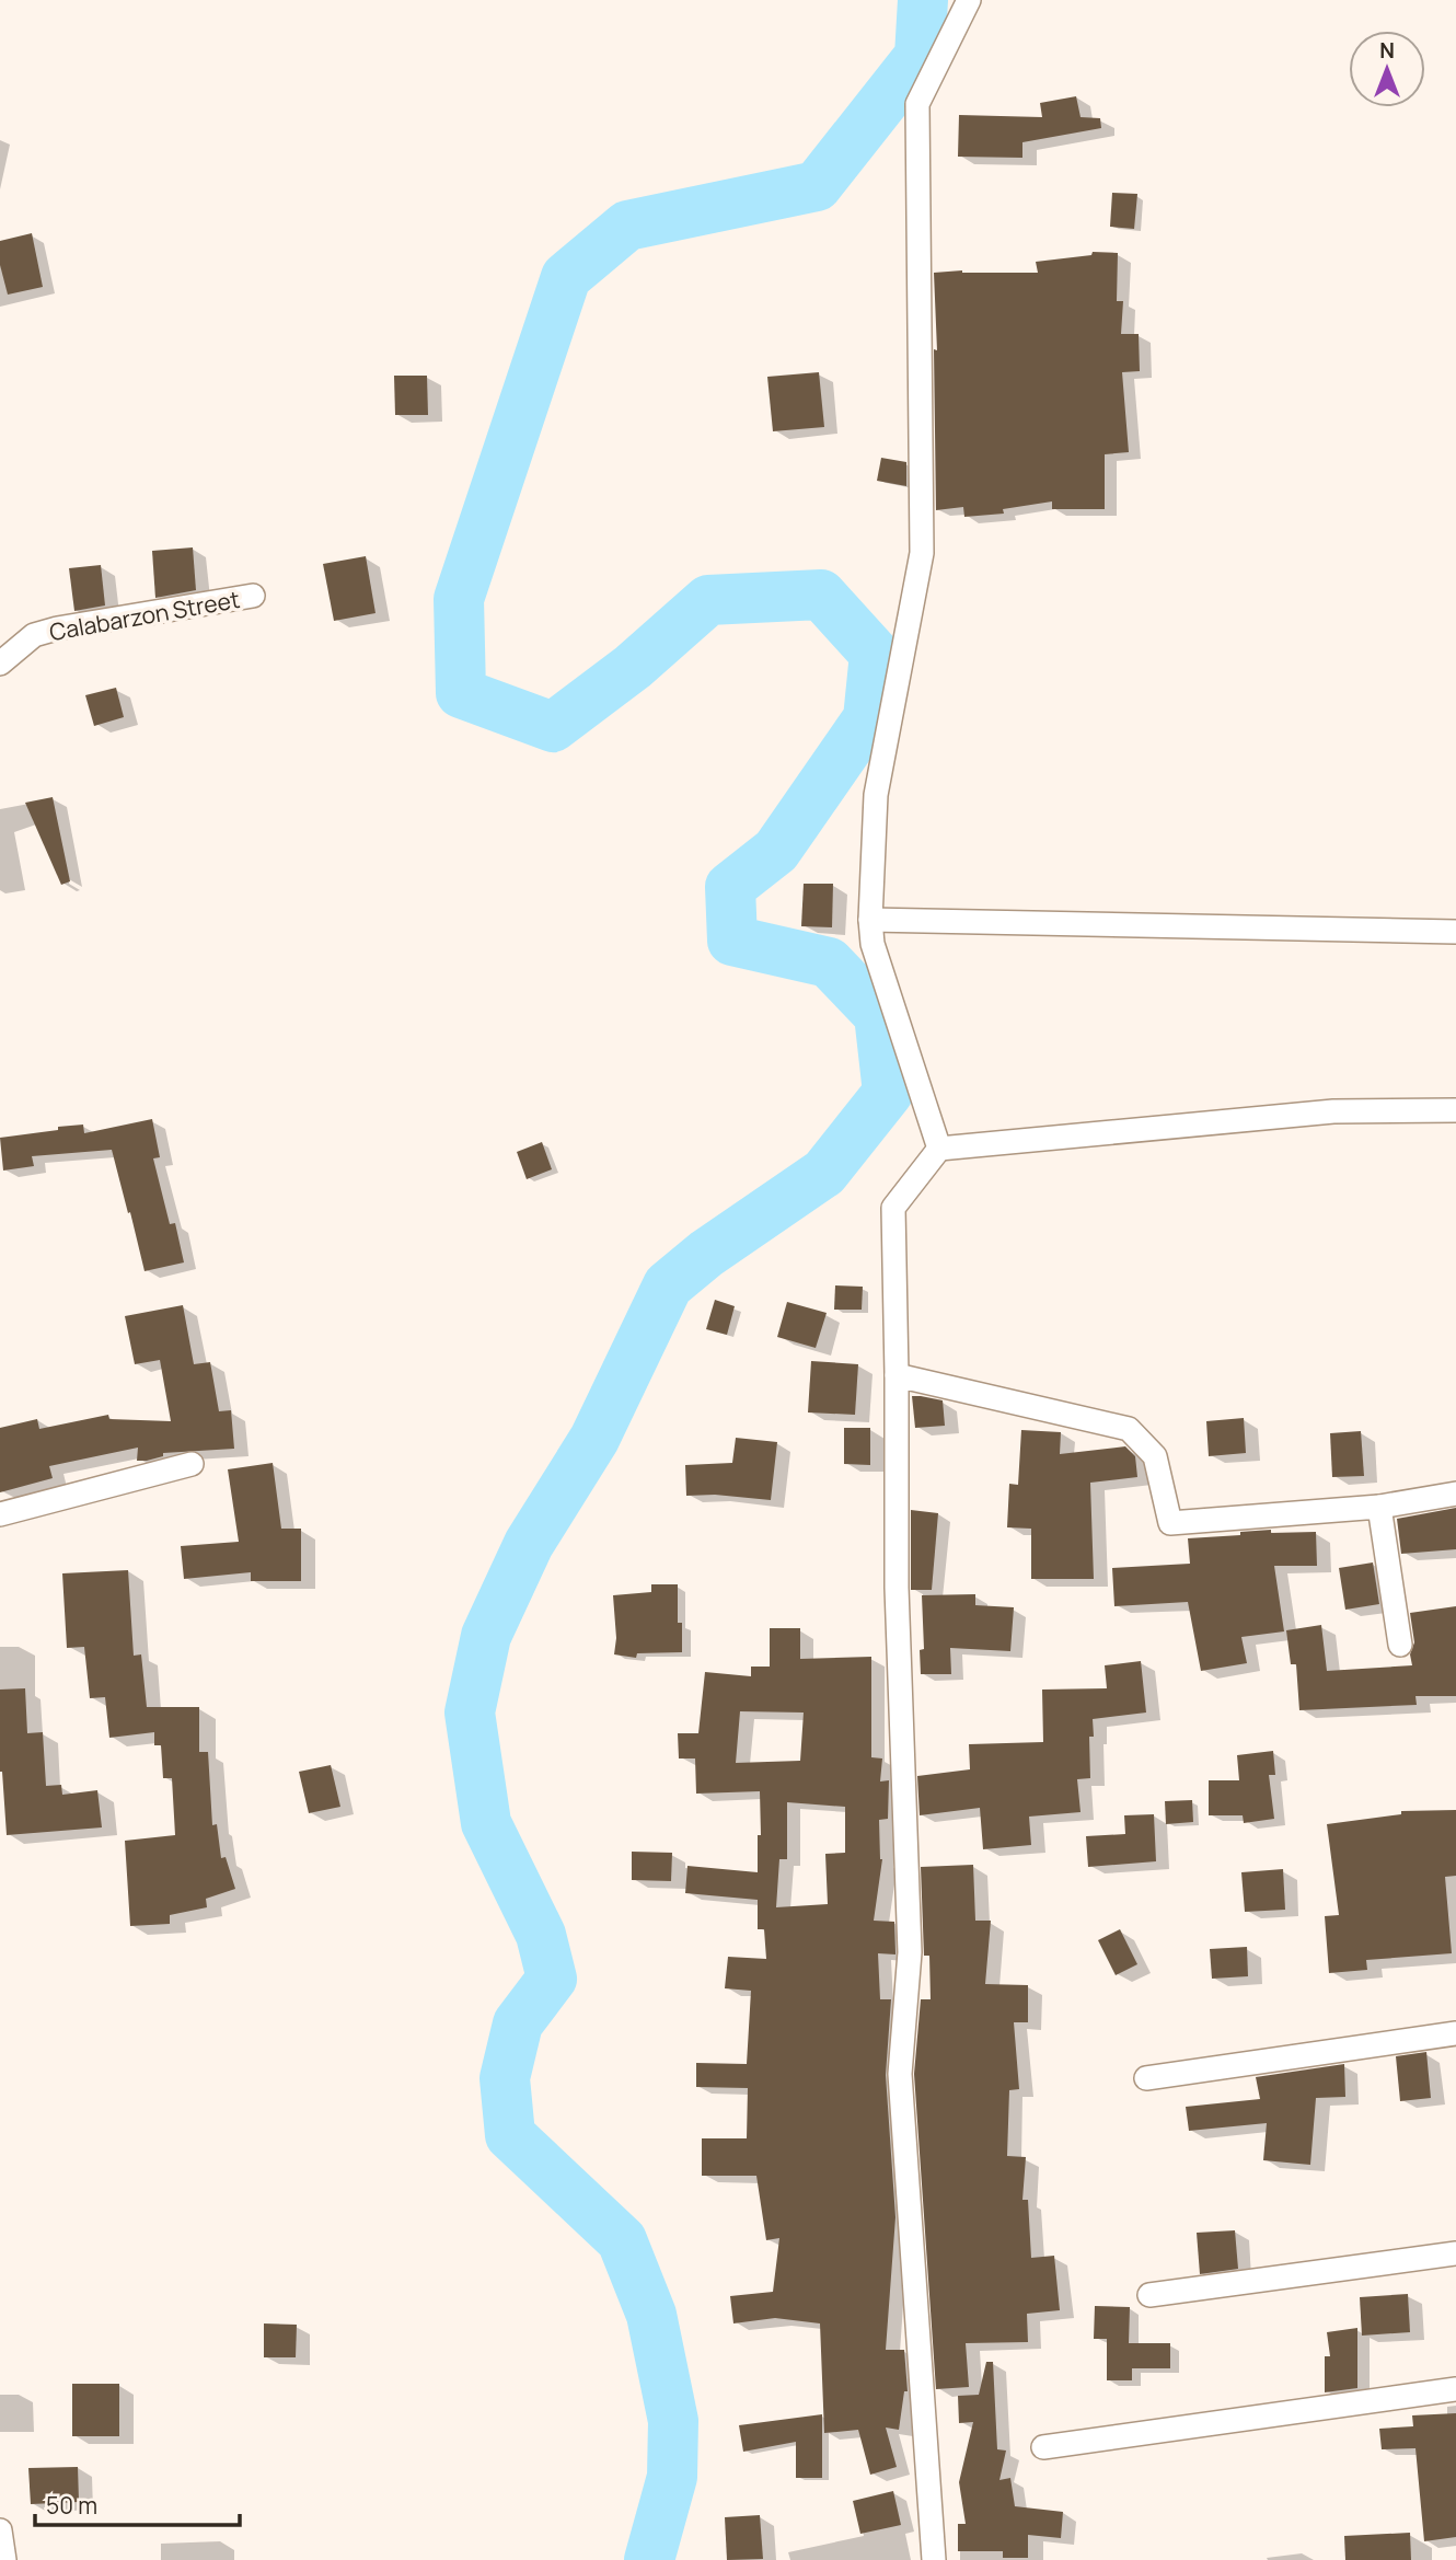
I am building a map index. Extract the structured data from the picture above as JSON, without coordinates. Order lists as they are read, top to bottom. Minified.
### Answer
{"streets":{"street":["Calabarzon Street"]},"scale_bar":"50 m","north":"top"}
